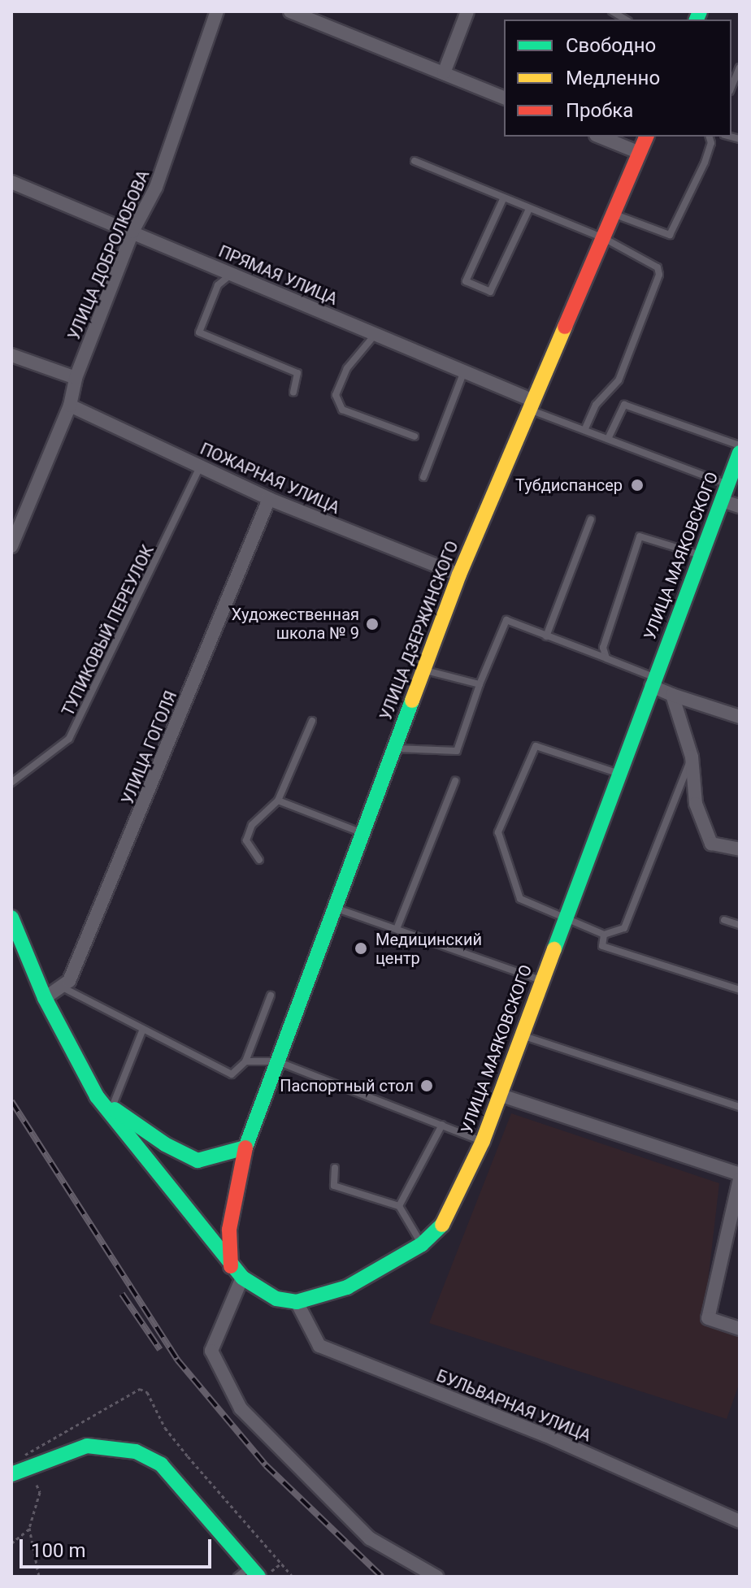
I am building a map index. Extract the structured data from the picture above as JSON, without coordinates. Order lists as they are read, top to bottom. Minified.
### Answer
{"streets":{"main road":["УЛИЦА МАЯКОВСКОГО","УЛИЦА ДЗЕРЖИНСКОГО"],"street":["УЛИЦА ДОБРОЛЮБОВА","ПРЯМАЯ УЛИЦА","ПОЖАРНАЯ УЛИЦА","УЛИЦА ГОГОЛЯ","БУЛЬВАРНАЯ УЛИЦА"],"lane":["ТУПИКОВЫЙ ПЕРЕУЛОК"]},"crossings":[["УЛИЦА ДОБРОЛЮБОВА","ПРЯМАЯ УЛИЦА"],["УЛИЦА ДОБРОЛЮБОВА","ПОЖАРНАЯ УЛИЦА"],["ПРЯМАЯ УЛИЦА","УЛИЦА ДЗЕРЖИНСКОГО"],["ПОЖАРНАЯ УЛИЦА","ТУПИКОВЫЙ ПЕРЕУЛОК"],["ПОЖАРНАЯ УЛИЦА","УЛИЦА ДЗЕРЖИНСКОГО"],["ПОЖАРНАЯ УЛИЦА","УЛИЦА ГОГОЛЯ"],["УЛИЦА МАЯКОВСКОГО","БУЛЬВАРНАЯ УЛИЦА"]],"places":["Тубдиспансер","Художественная школа № 9","Медицинский центр","Паспортный стол"],"legend":["Свободно","Медленно","Пробка"],"scale_bar":"100 m"}
